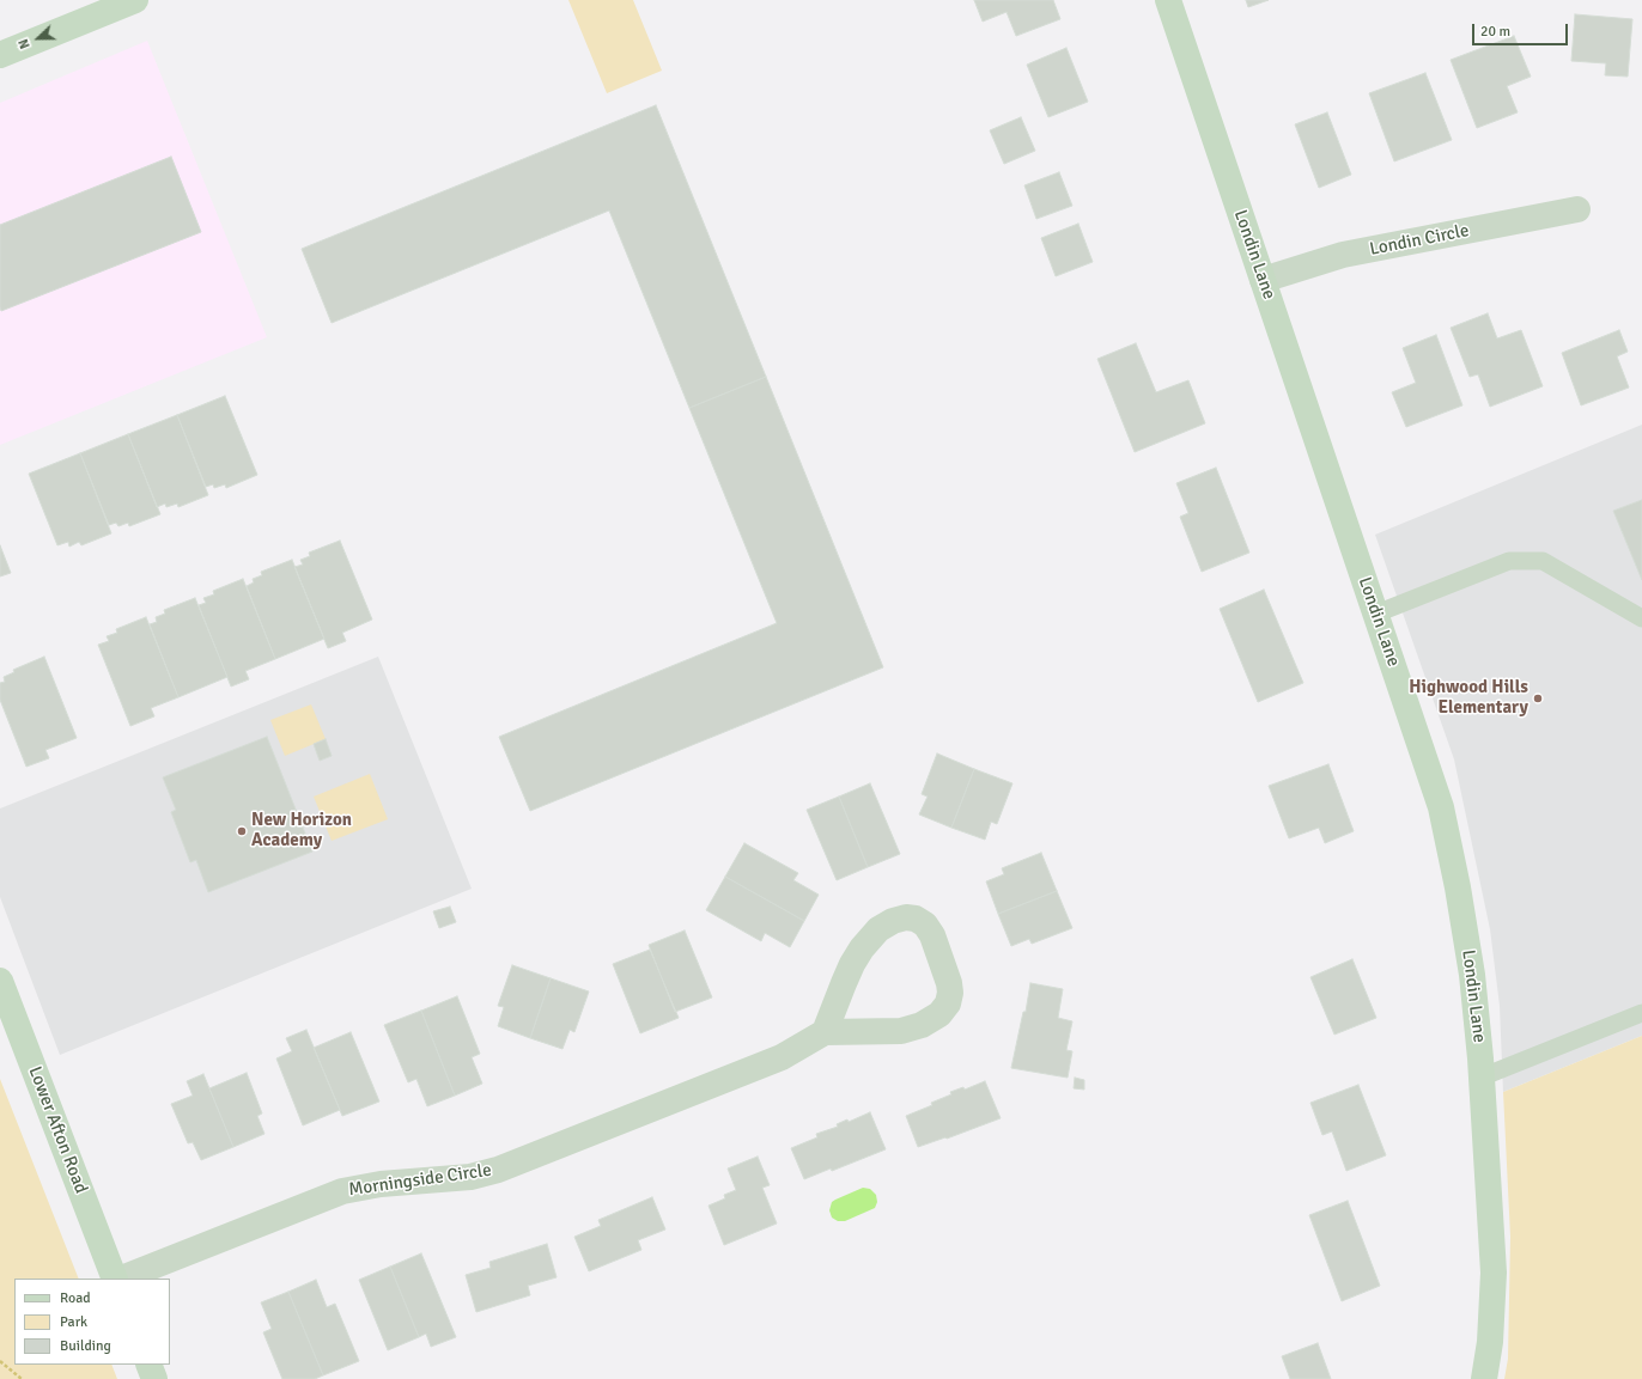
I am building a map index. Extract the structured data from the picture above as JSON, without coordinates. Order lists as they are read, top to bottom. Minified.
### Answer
{"streets":{"street":["Londin Circle","Londin Lane","Lower Afton Road","Morningside Circle"]},"crossings":[["Londin Circle","Londin Lane"]],"places":["Highwood Hills Elementary","New Horizon Academy"],"legend":["Road","Park","Building"],"scale_bar":"20 m","north":"left"}
